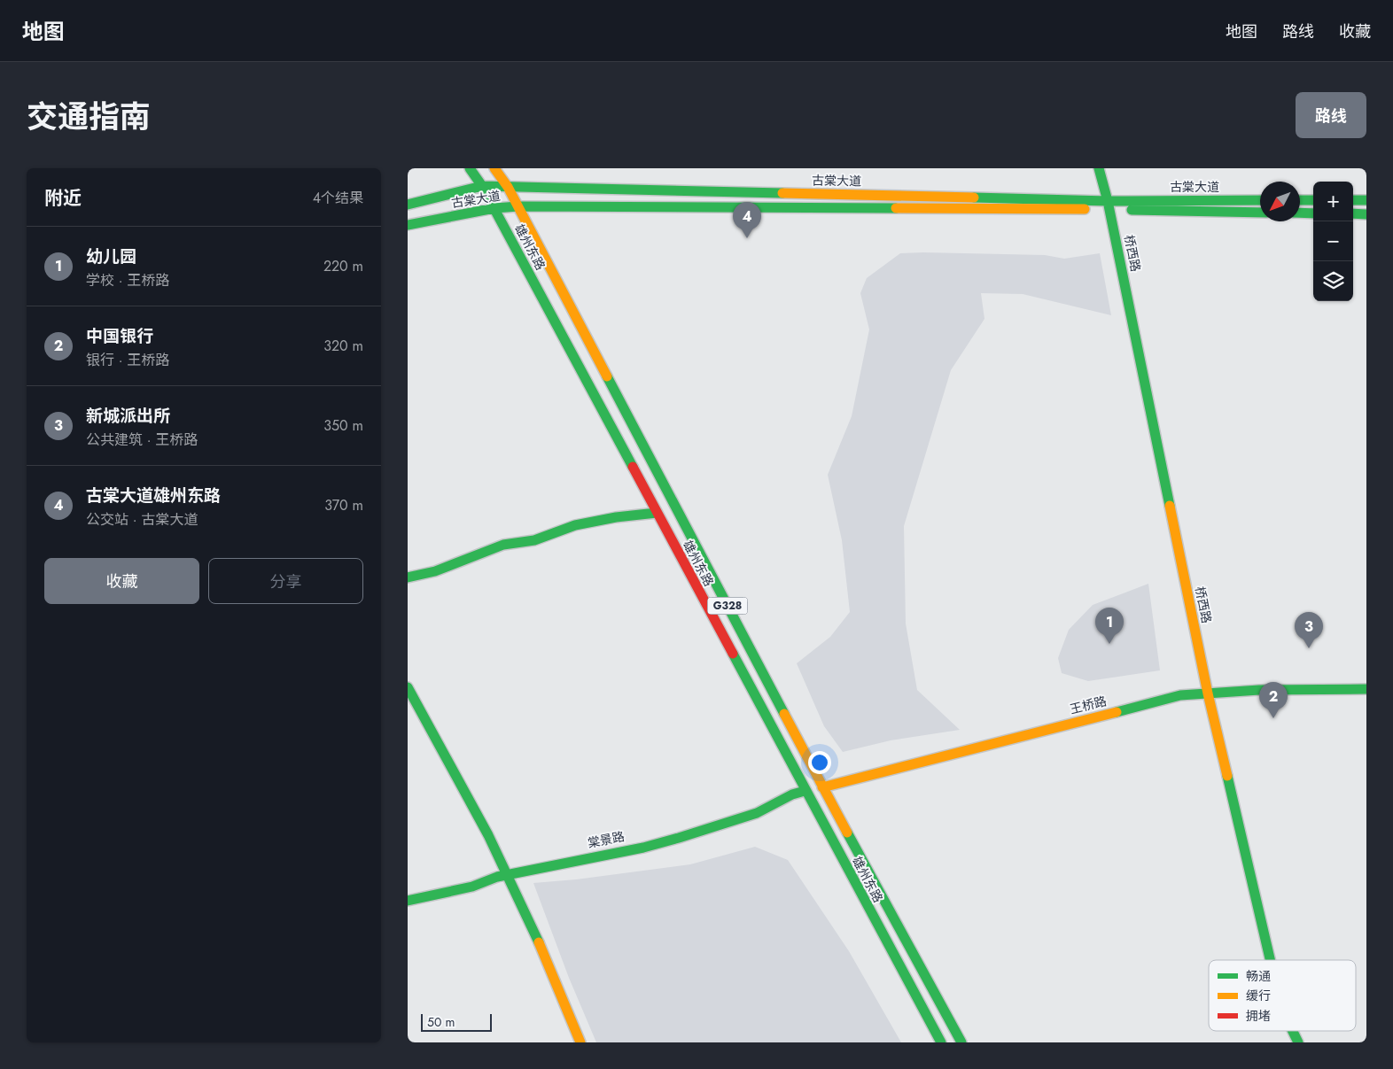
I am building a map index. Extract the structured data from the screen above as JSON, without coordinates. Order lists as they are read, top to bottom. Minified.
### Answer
{"streets":{"main road":["古棠大道","雄州东路","桥西路","G328","王桥路","棠景路"]},"crossings":[["古棠大道","雄州东路"],["古棠大道","桥西路"],["雄州东路","王桥路"],["雄州东路","棠景路"],["桥西路","王桥路"]],"legend":["畅通","缓行","拥堵"],"scale_bar":"50 m","north":"bottom left","page":{"header":"地图","nav":["地图","路线","收藏"],"title":"交通指南","buttons":["路线",["收藏","分享"]],"heading":["附近","4个结果"],"map_buttons":["+","−"],"pins":["4","1","3","2"],"list":[{"mark":"1","name":"幼儿园","note":"学校 · 王桥路","value":"220 m"},{"mark":"2","name":"中国银行","note":"银行 · 王桥路","value":"320 m"},{"mark":"3","name":"新城派出所","note":"公共建筑 · 王桥路","value":"350 m"},{"mark":"4","name":"古棠大道雄州东路","note":"公交站 · 古棠大道","value":"370 m"}],"scale":"50 m"}}
